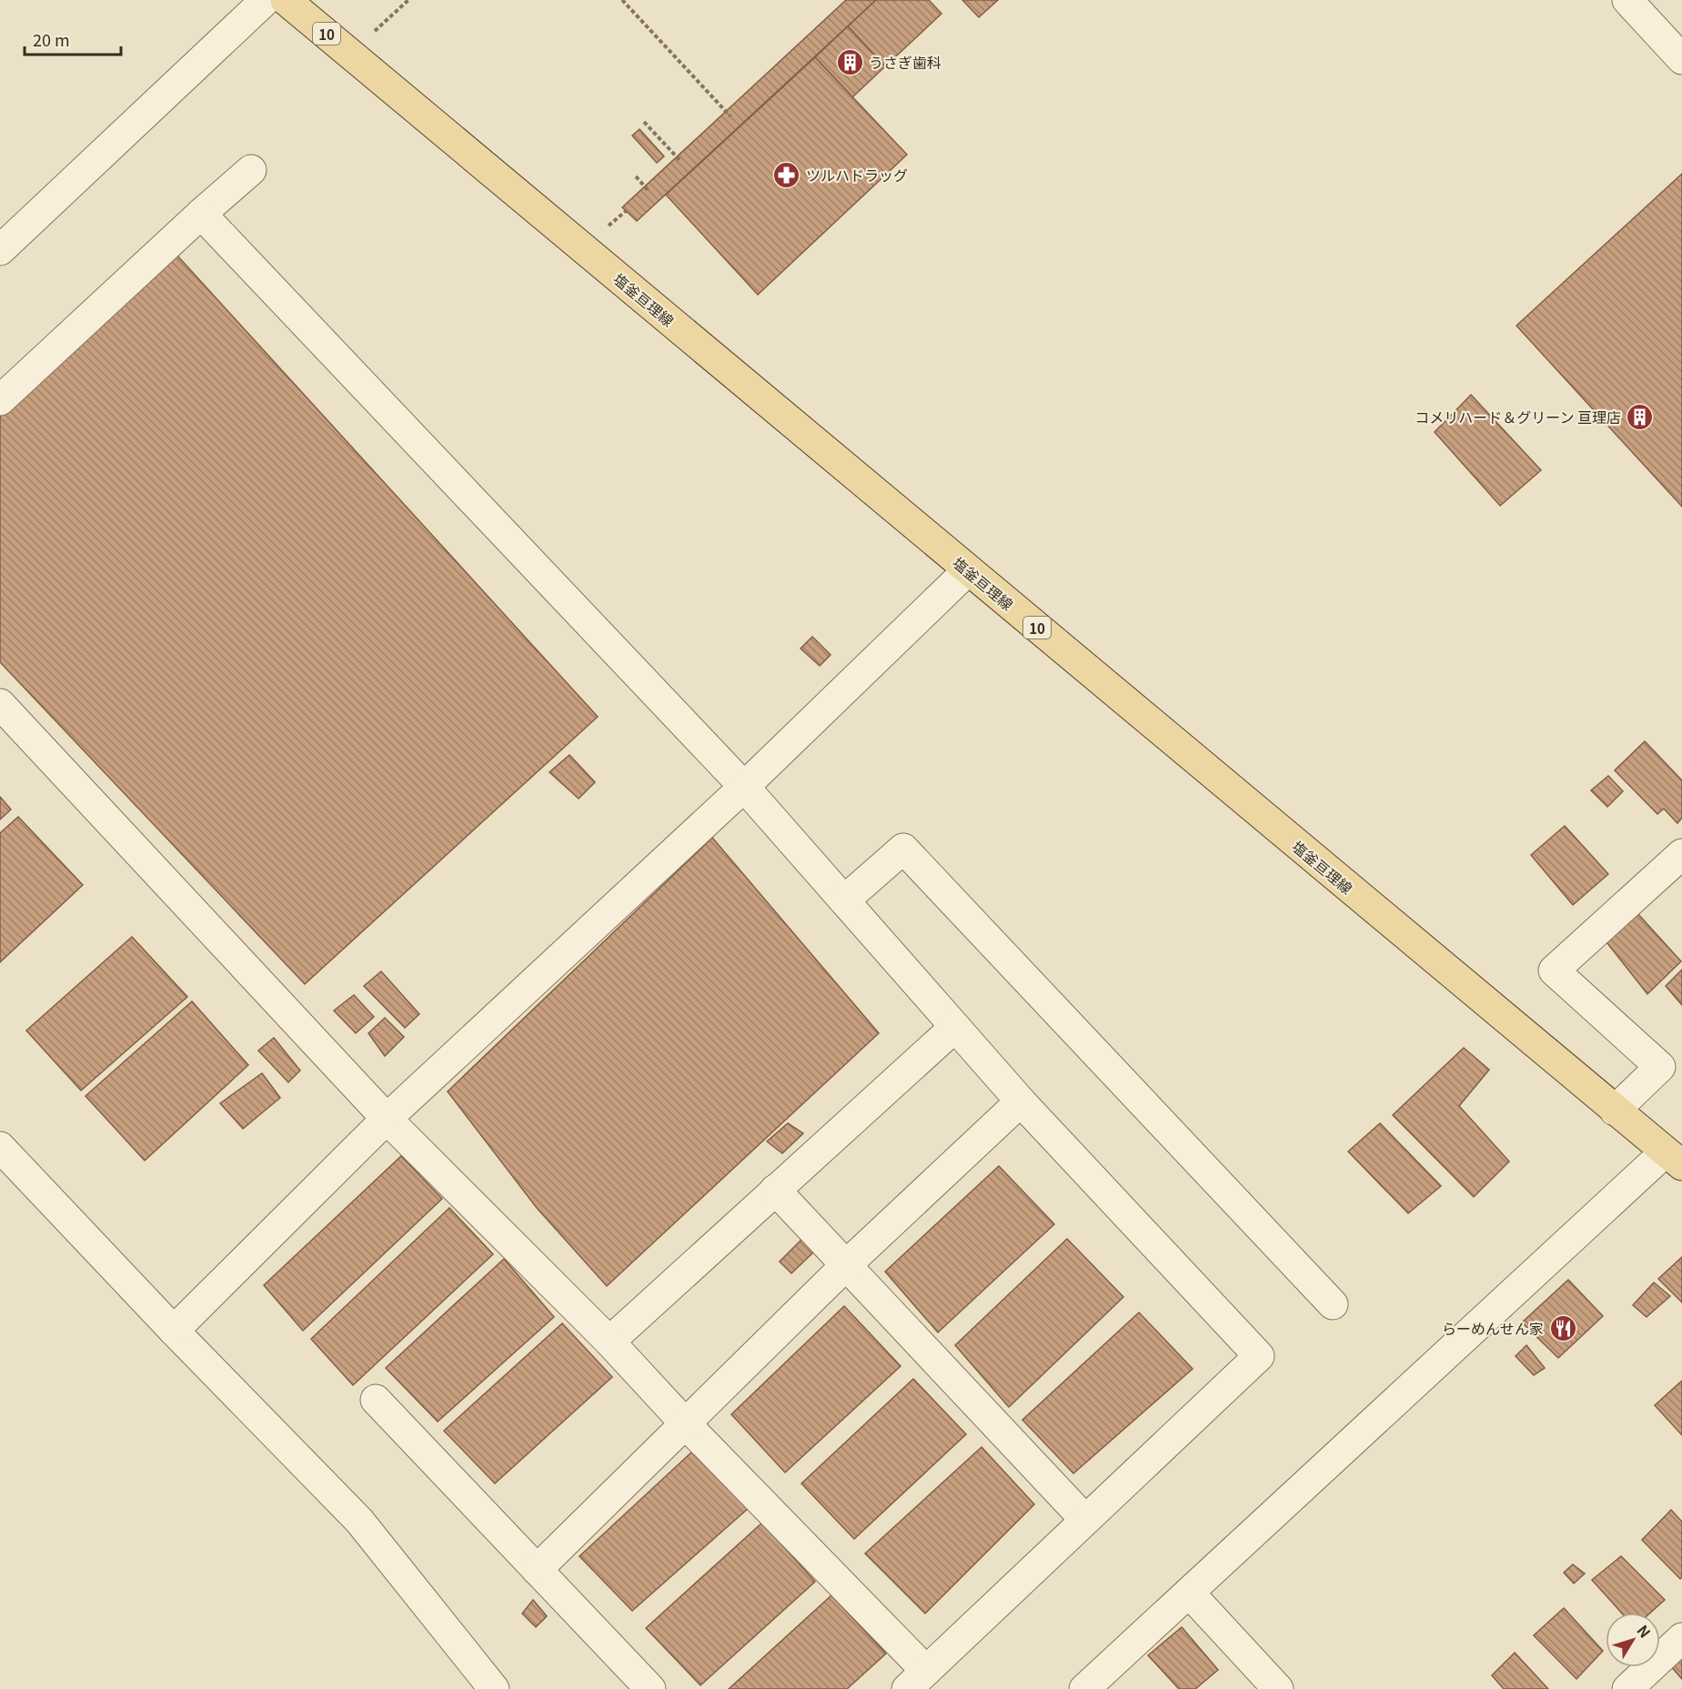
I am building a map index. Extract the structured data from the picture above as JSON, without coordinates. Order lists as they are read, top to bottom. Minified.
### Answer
{"streets":{"main road":["10","塩釜亘理線"]},"places":{"building":["うさぎ歯科","コメリハード＆グリーン 亘理店"],"pharmacy":["ツルハドラッグ"],"restaurant":["らーめんせん家"]},"scale_bar":"20 m","north":"top right"}
